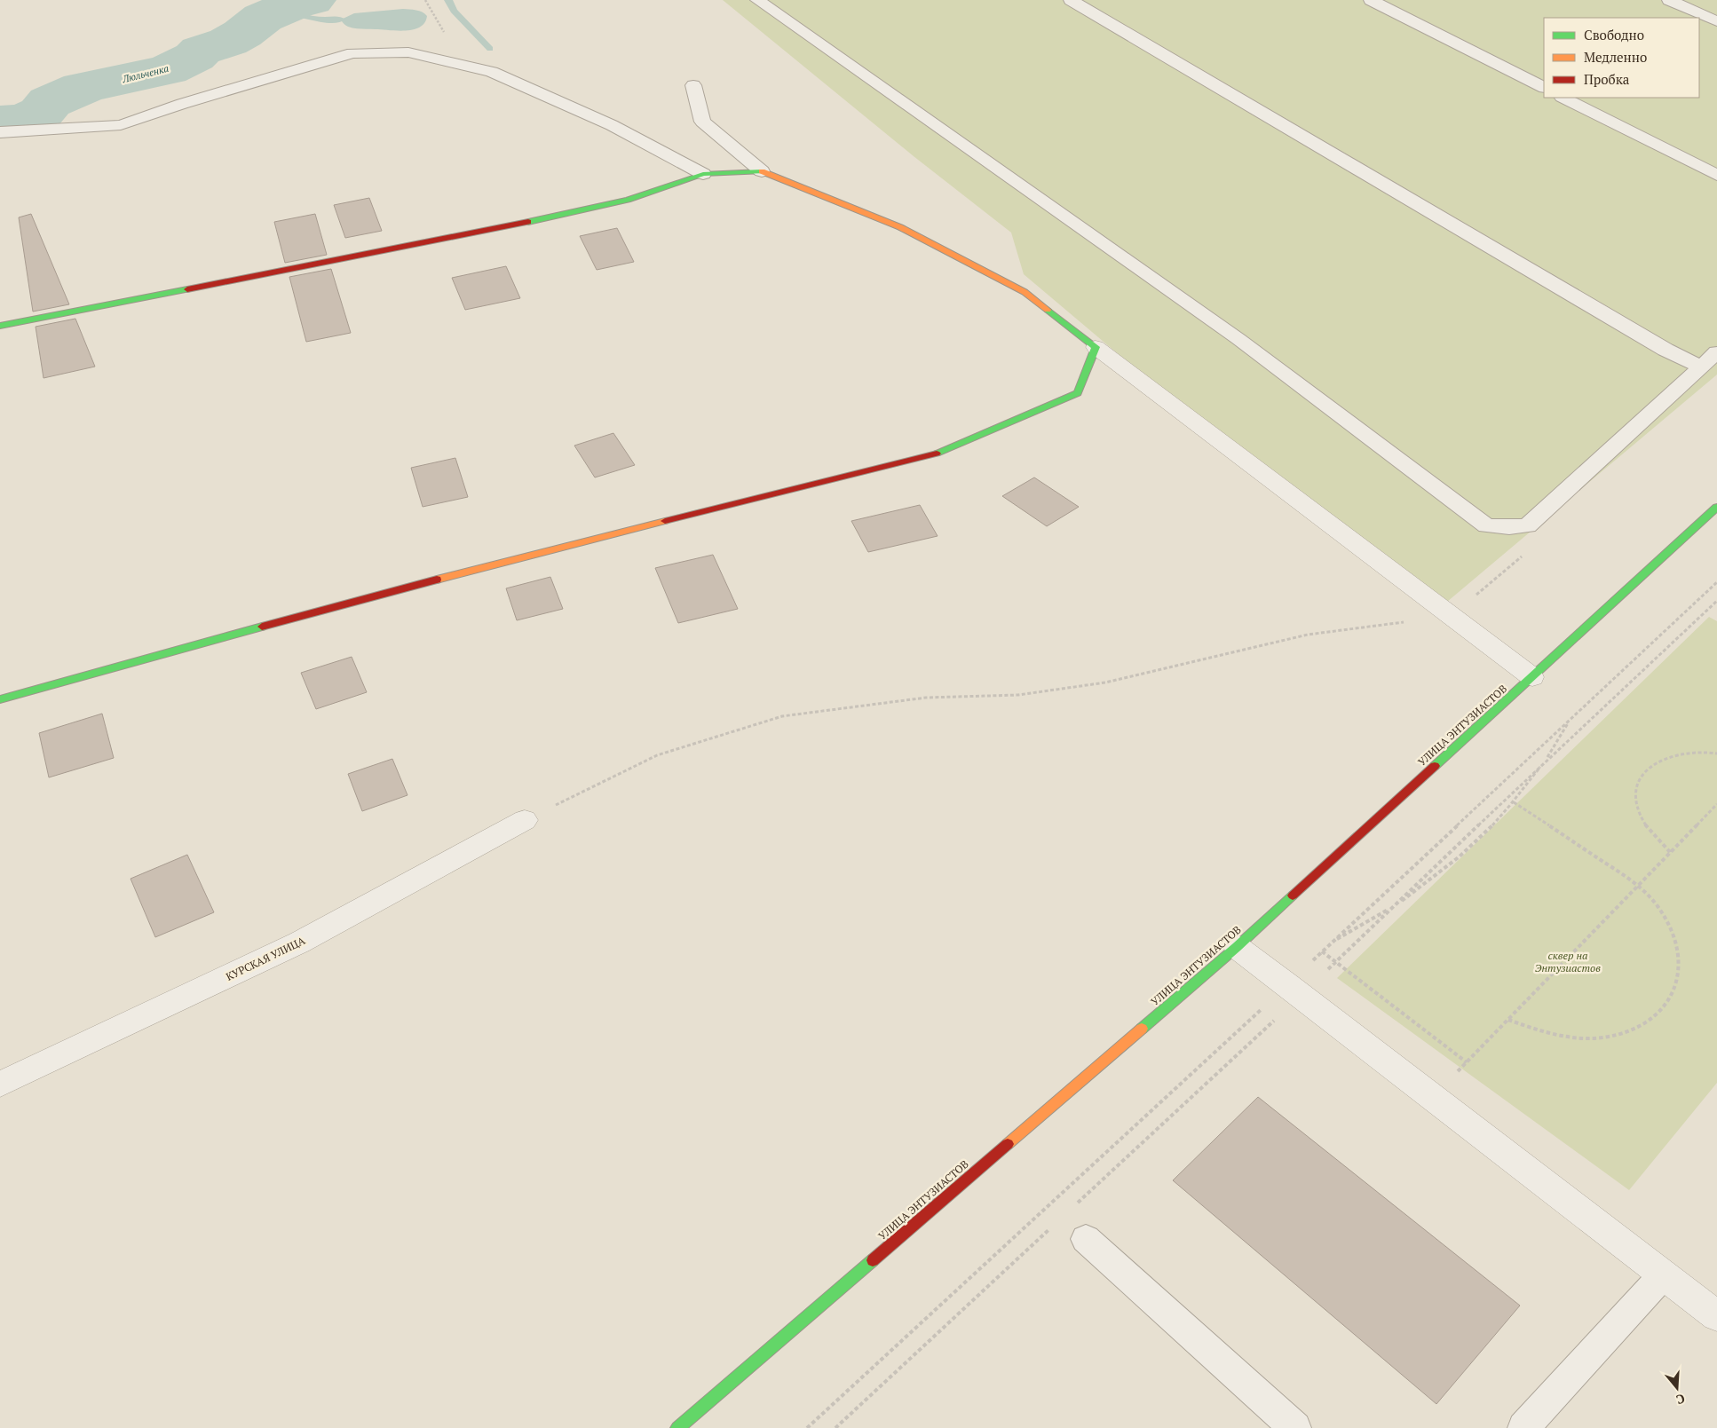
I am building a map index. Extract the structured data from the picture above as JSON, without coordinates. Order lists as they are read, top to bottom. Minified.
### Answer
{"streets":{"street":["УЛИЦА ЭНТУЗИАСТОВ","КУРСКАЯ УЛИЦА"]},"water":["Люльченка"],"parks":["сквер на Энтузиастов"],"legend":["Свободно","Медленно","Пробка"],"north":"bottom"}
